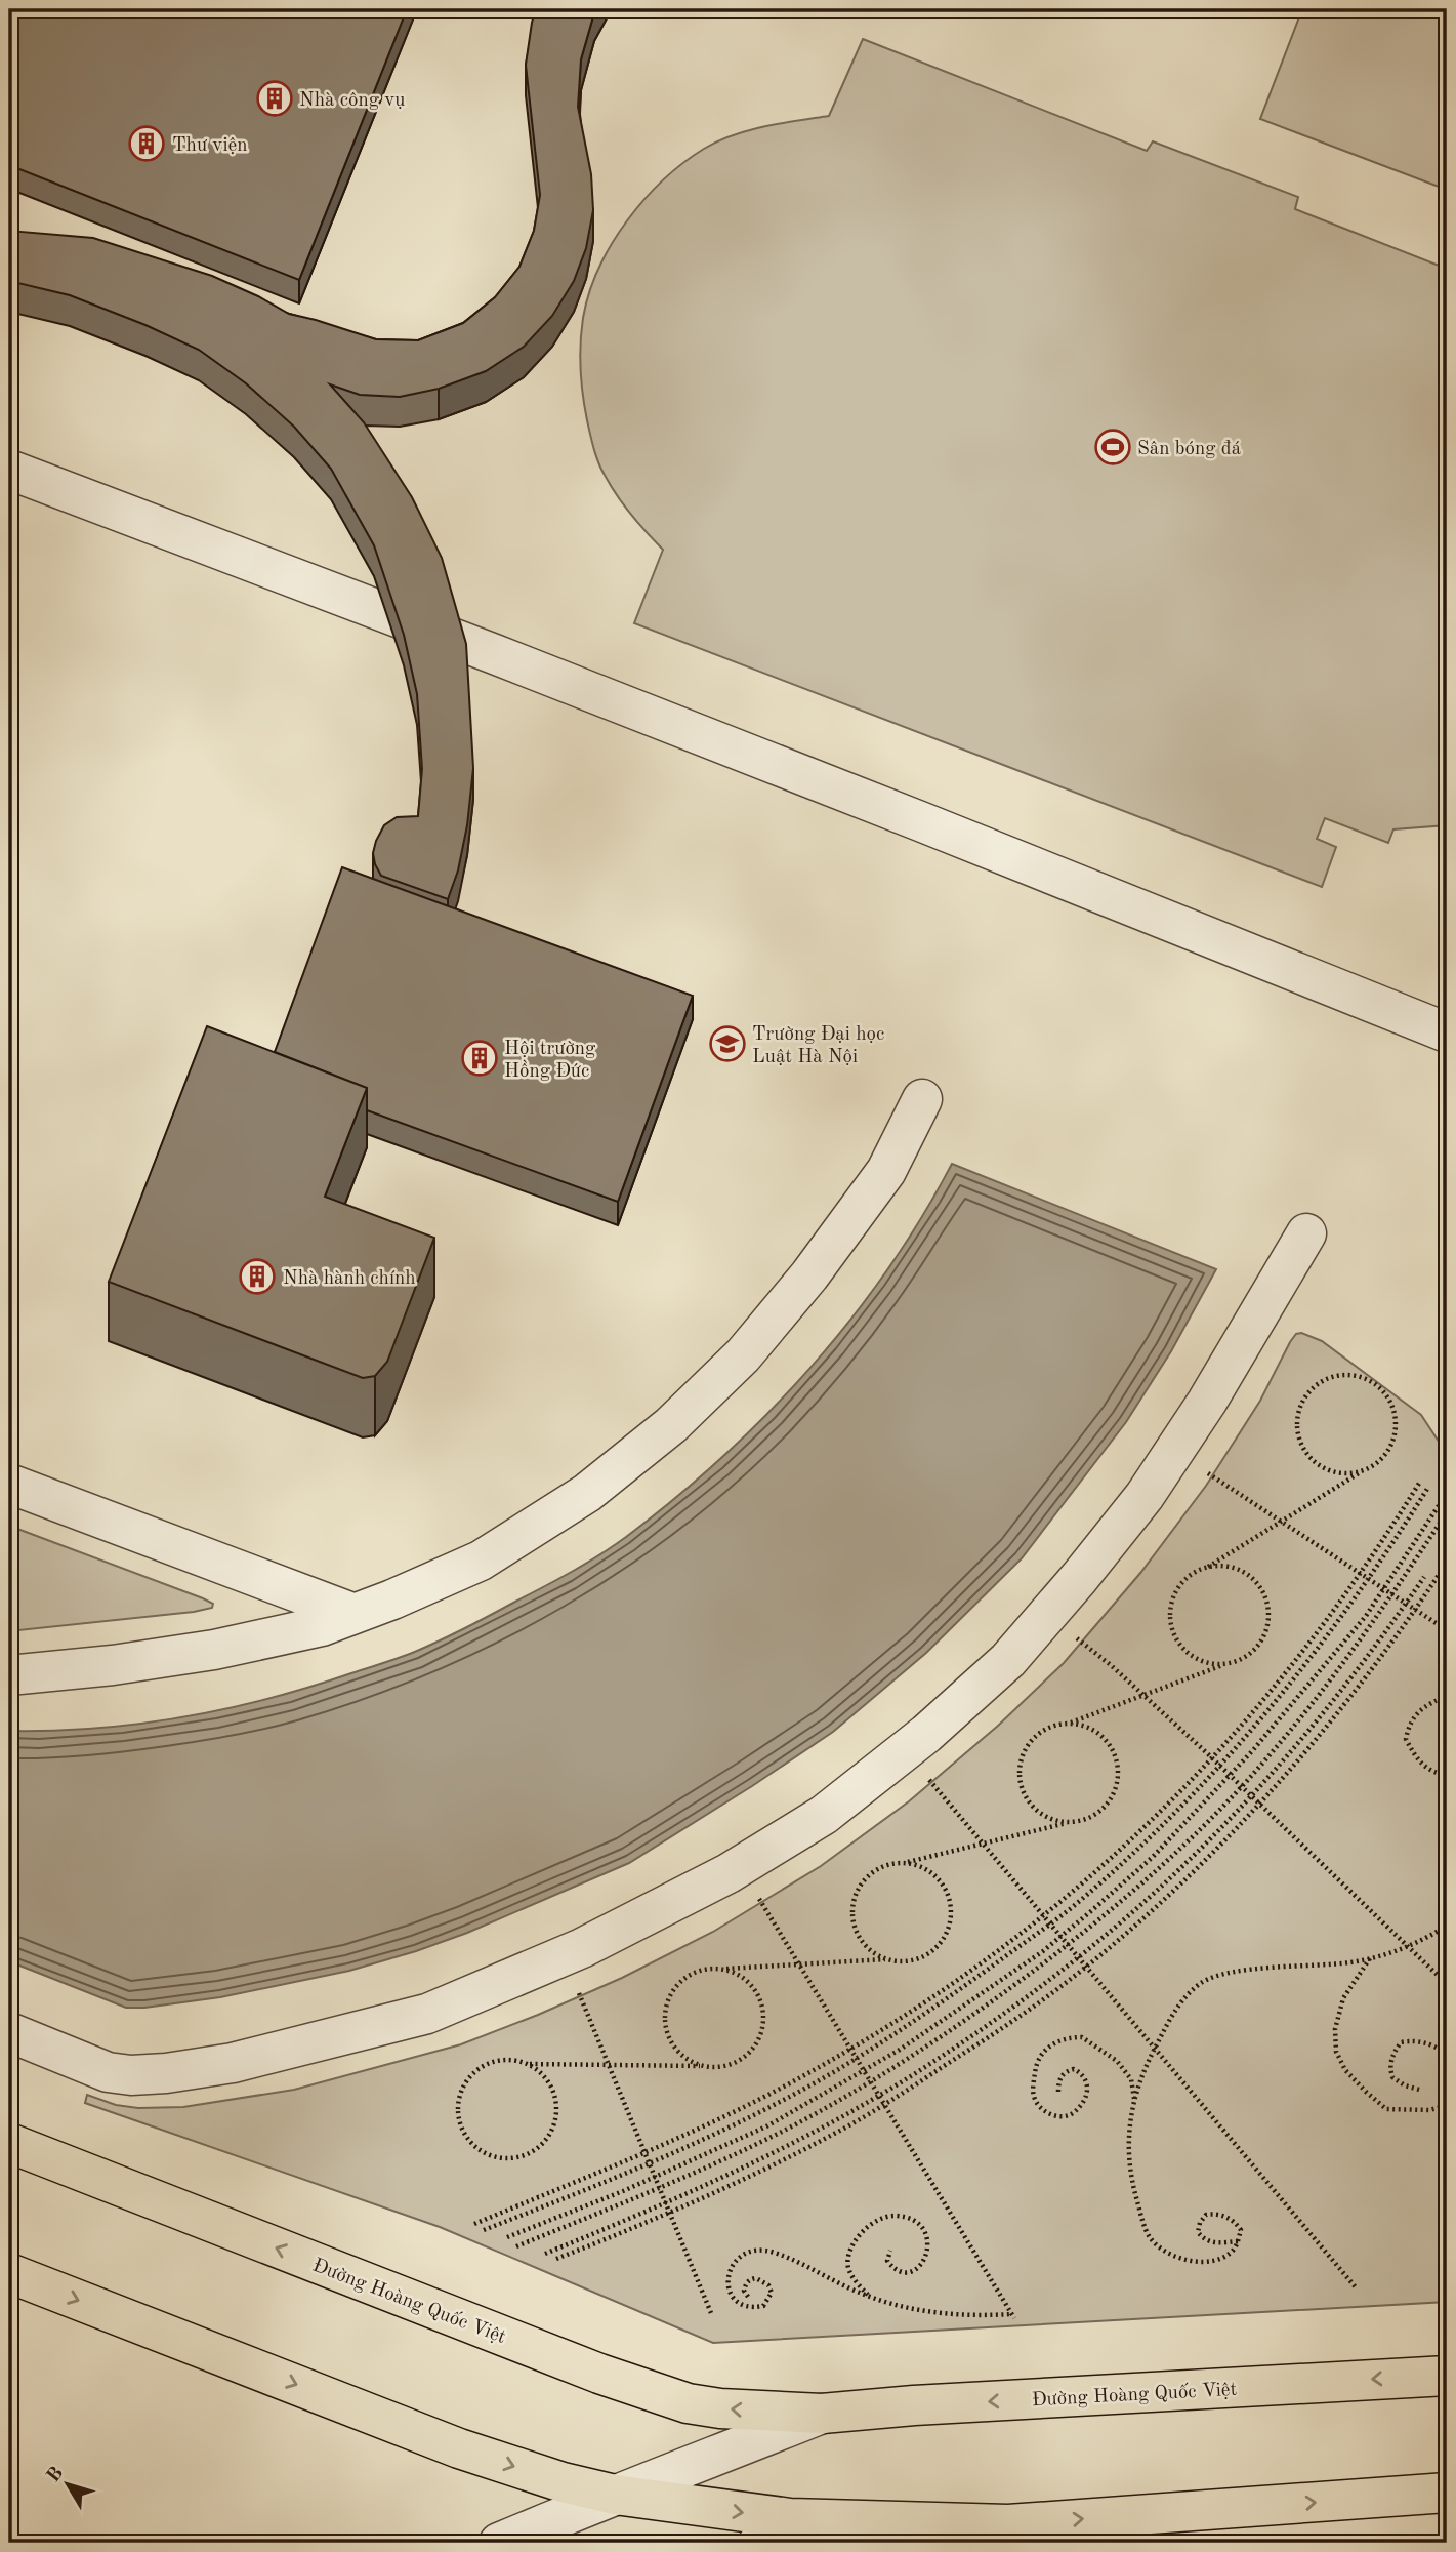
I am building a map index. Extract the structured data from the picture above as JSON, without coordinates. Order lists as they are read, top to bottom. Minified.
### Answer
{"streets":{"main road":["Đường Hoàng Quốc Việt"]},"places":{"building":["Nhà công vụ","Thư viện","Hội trường Hồng Đức","Nhà hành chính"],"sports":["Sân bóng đá"],"school or university":["Trường Đại học Luật Hà Nội"]},"north":"top left"}
